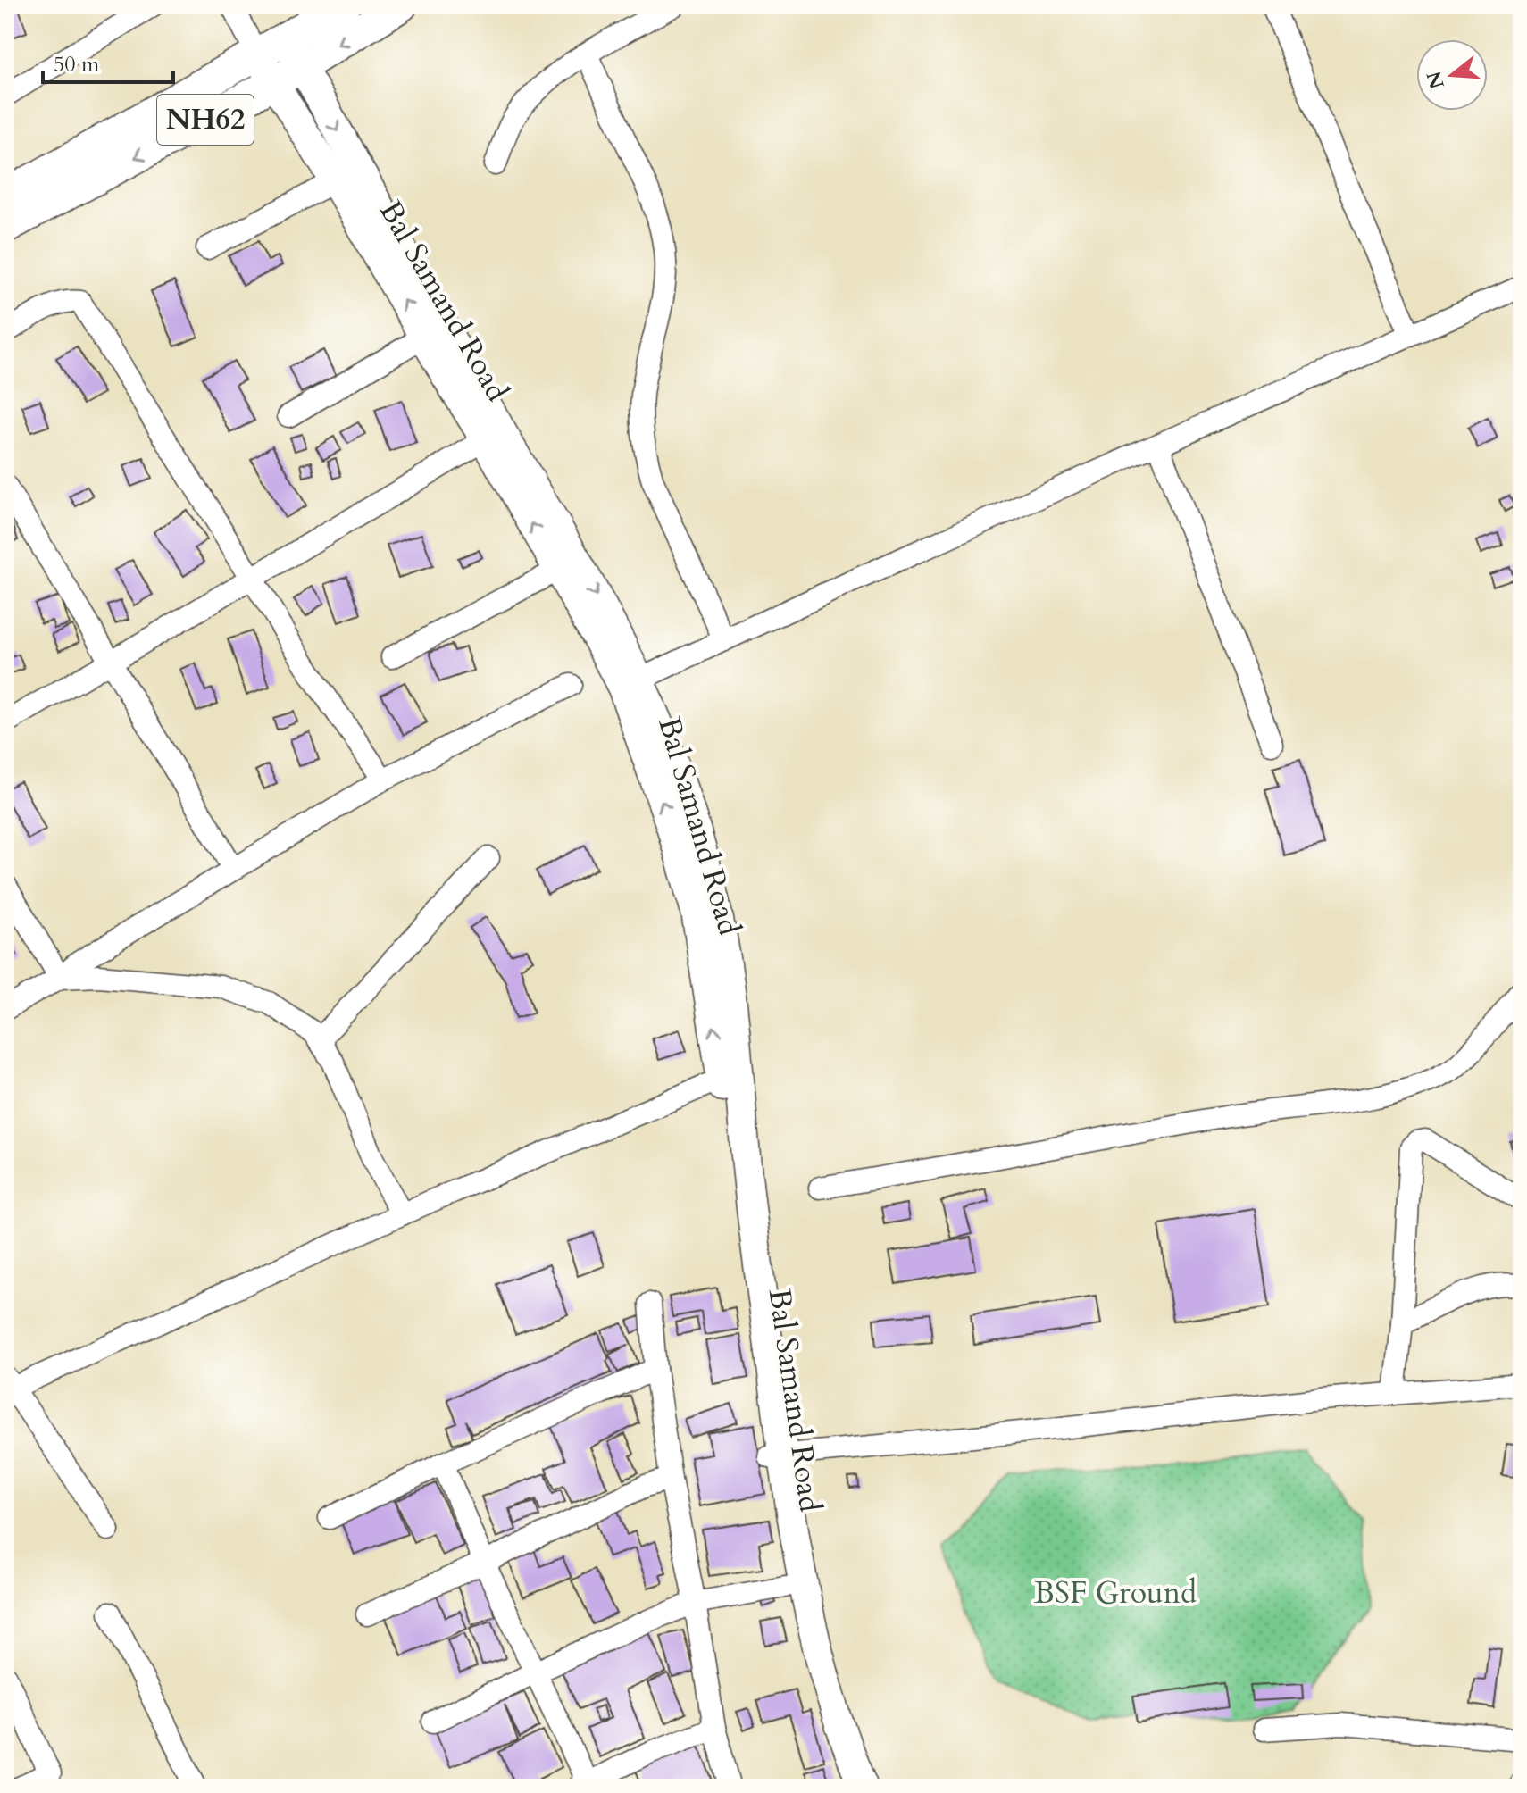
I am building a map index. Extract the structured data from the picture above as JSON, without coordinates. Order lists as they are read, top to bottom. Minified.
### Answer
{"streets":{"highway":["NH62"],"main road":["Bal Samand Road"]},"crossings":[["NH62","Bal Samand Road"]],"parks":["BSF Ground"],"scale_bar":"50 m","north":"left"}
